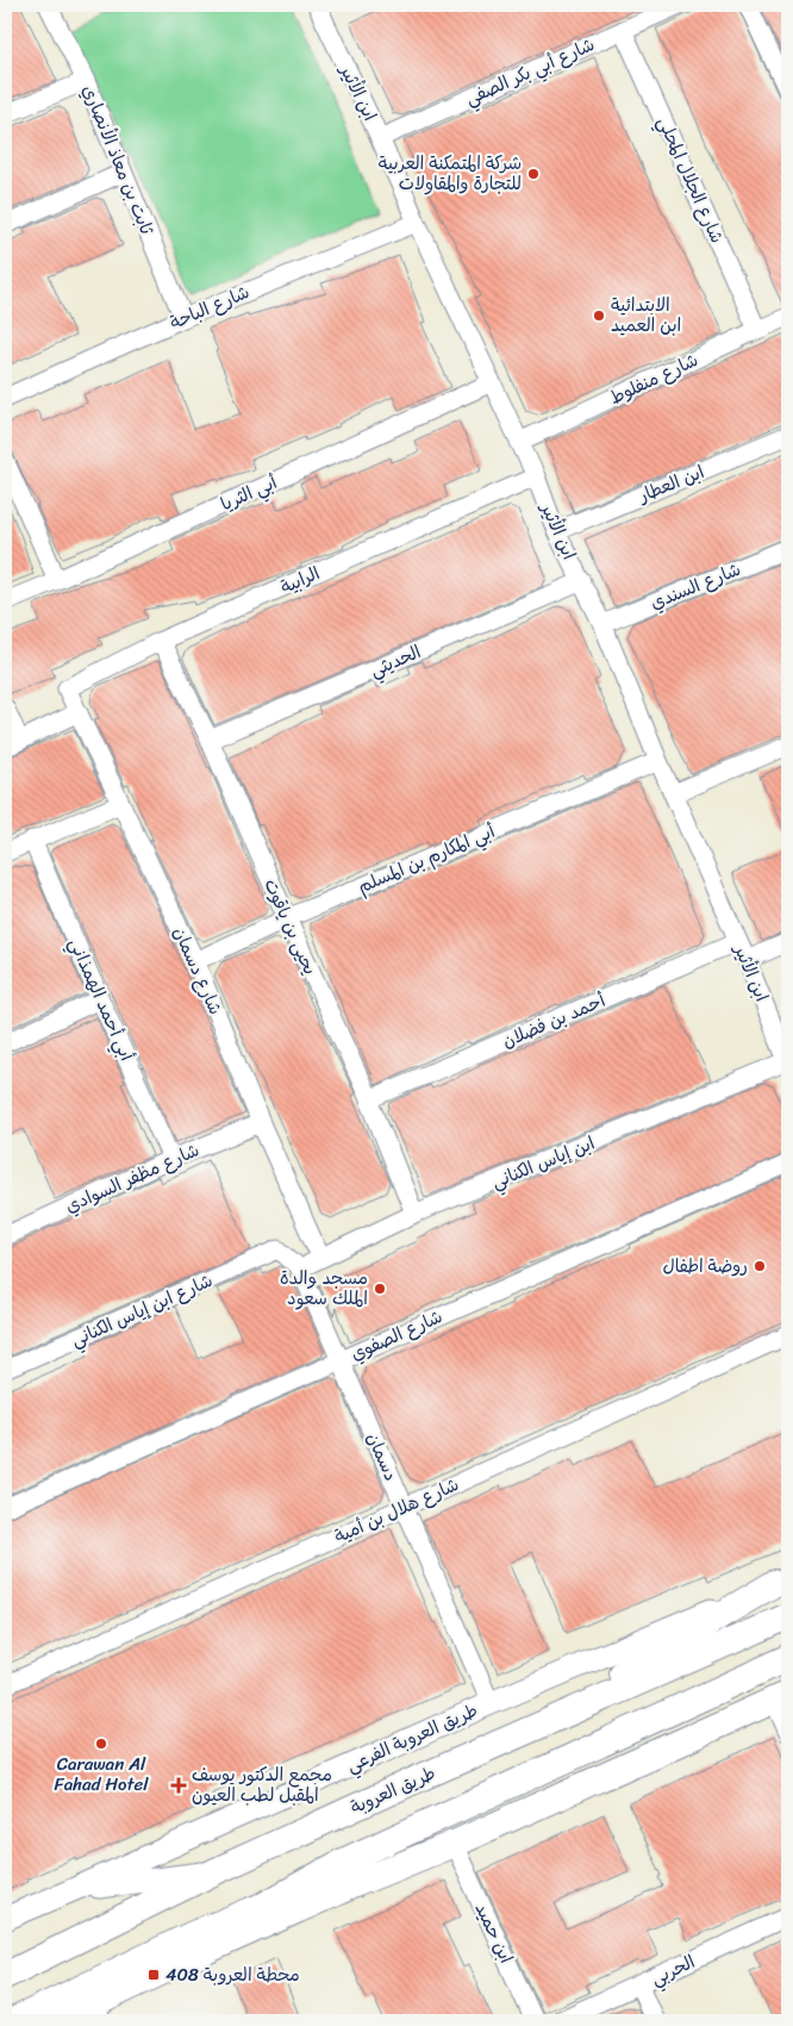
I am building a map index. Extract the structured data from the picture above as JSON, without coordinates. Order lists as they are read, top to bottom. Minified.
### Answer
{"streets":{"main road":["طريق العروبة"],"street":["شارع أبي بكر الصفي","ابن الأثير","ثابت بن معاذ الأنصاري","شارع الجلال المحلي","شارع الباحة","شارع منفلوط","ابن العطار","أبي الثريا","الرابية","شارع السندي","الحديثي","أبي المكارم بن المسلم","يحيى بن ياقوت","شارع دسمان","أبي أحمد الهمذاني","أحمد بن فضلان","ابن إياس الكناني","شارع مظفر السوادي","شارع ابن إياس الكناني","شارع الصفوي","دسمان","شارع هلال بن أمية","طريق العروبة الفرعي","ابن حميد","الحربي"]},"crossings":[["شارع أبي بكر الصفي","ابن الأثير"],["شارع أبي بكر الصفي","شارع الجلال المحلي"],["ابن الأثير","شارع الباحة"],["ابن الأثير","شارع منفلوط"],["ابن الأثير","ابن العطار"],["ابن الأثير","أبي الثريا"],["ابن الأثير","الرابية"],["ابن الأثير","شارع السندي"],["ابن الأثير","الحديثي"],["ابن الأثير","أبي المكارم بن المسلم"],["ابن الأثير","أحمد بن فضلان"],["ابن الأثير","ابن إياس الكناني"],["ثابت بن معاذ الأنصاري","شارع الباحة"],["شارع الجلال المحلي","شارع منفلوط"],["الرابية","يحيى بن ياقوت"],["الرابية","شارع دسمان"],["الحديثي","يحيى بن ياقوت"],["أبي المكارم بن المسلم","يحيى بن ياقوت"],["أبي المكارم بن المسلم","شارع دسمان"],["يحيى بن ياقوت","أحمد بن فضلان"],["يحيى بن ياقوت","ابن إياس الكناني"],["شارع دسمان","ابن إياس الكناني"],["شارع دسمان","شارع مظفر السوادي"],["أبي أحمد الهمذاني","شارع مظفر السوادي"],["ابن إياس الكناني","دسمان"],["شارع ابن إياس الكناني","دسمان"],["شارع الصفوي","دسمان"],["دسمان","شارع هلال بن أمية"],["دسمان","طريق العروبة الفرعي"]],"places":{"other":["شركة المتمكنة العربية للتجارة والمقاولات","الابتدائية ابن العميد","روضة اطفال","مسجد والدة الملك سعود","Carawan Al Fahad Hotel"],"health":["مجمع الدكتور يوسف المقبل لطب العيون"],"transit":["محطة العروبة 408"]}}
